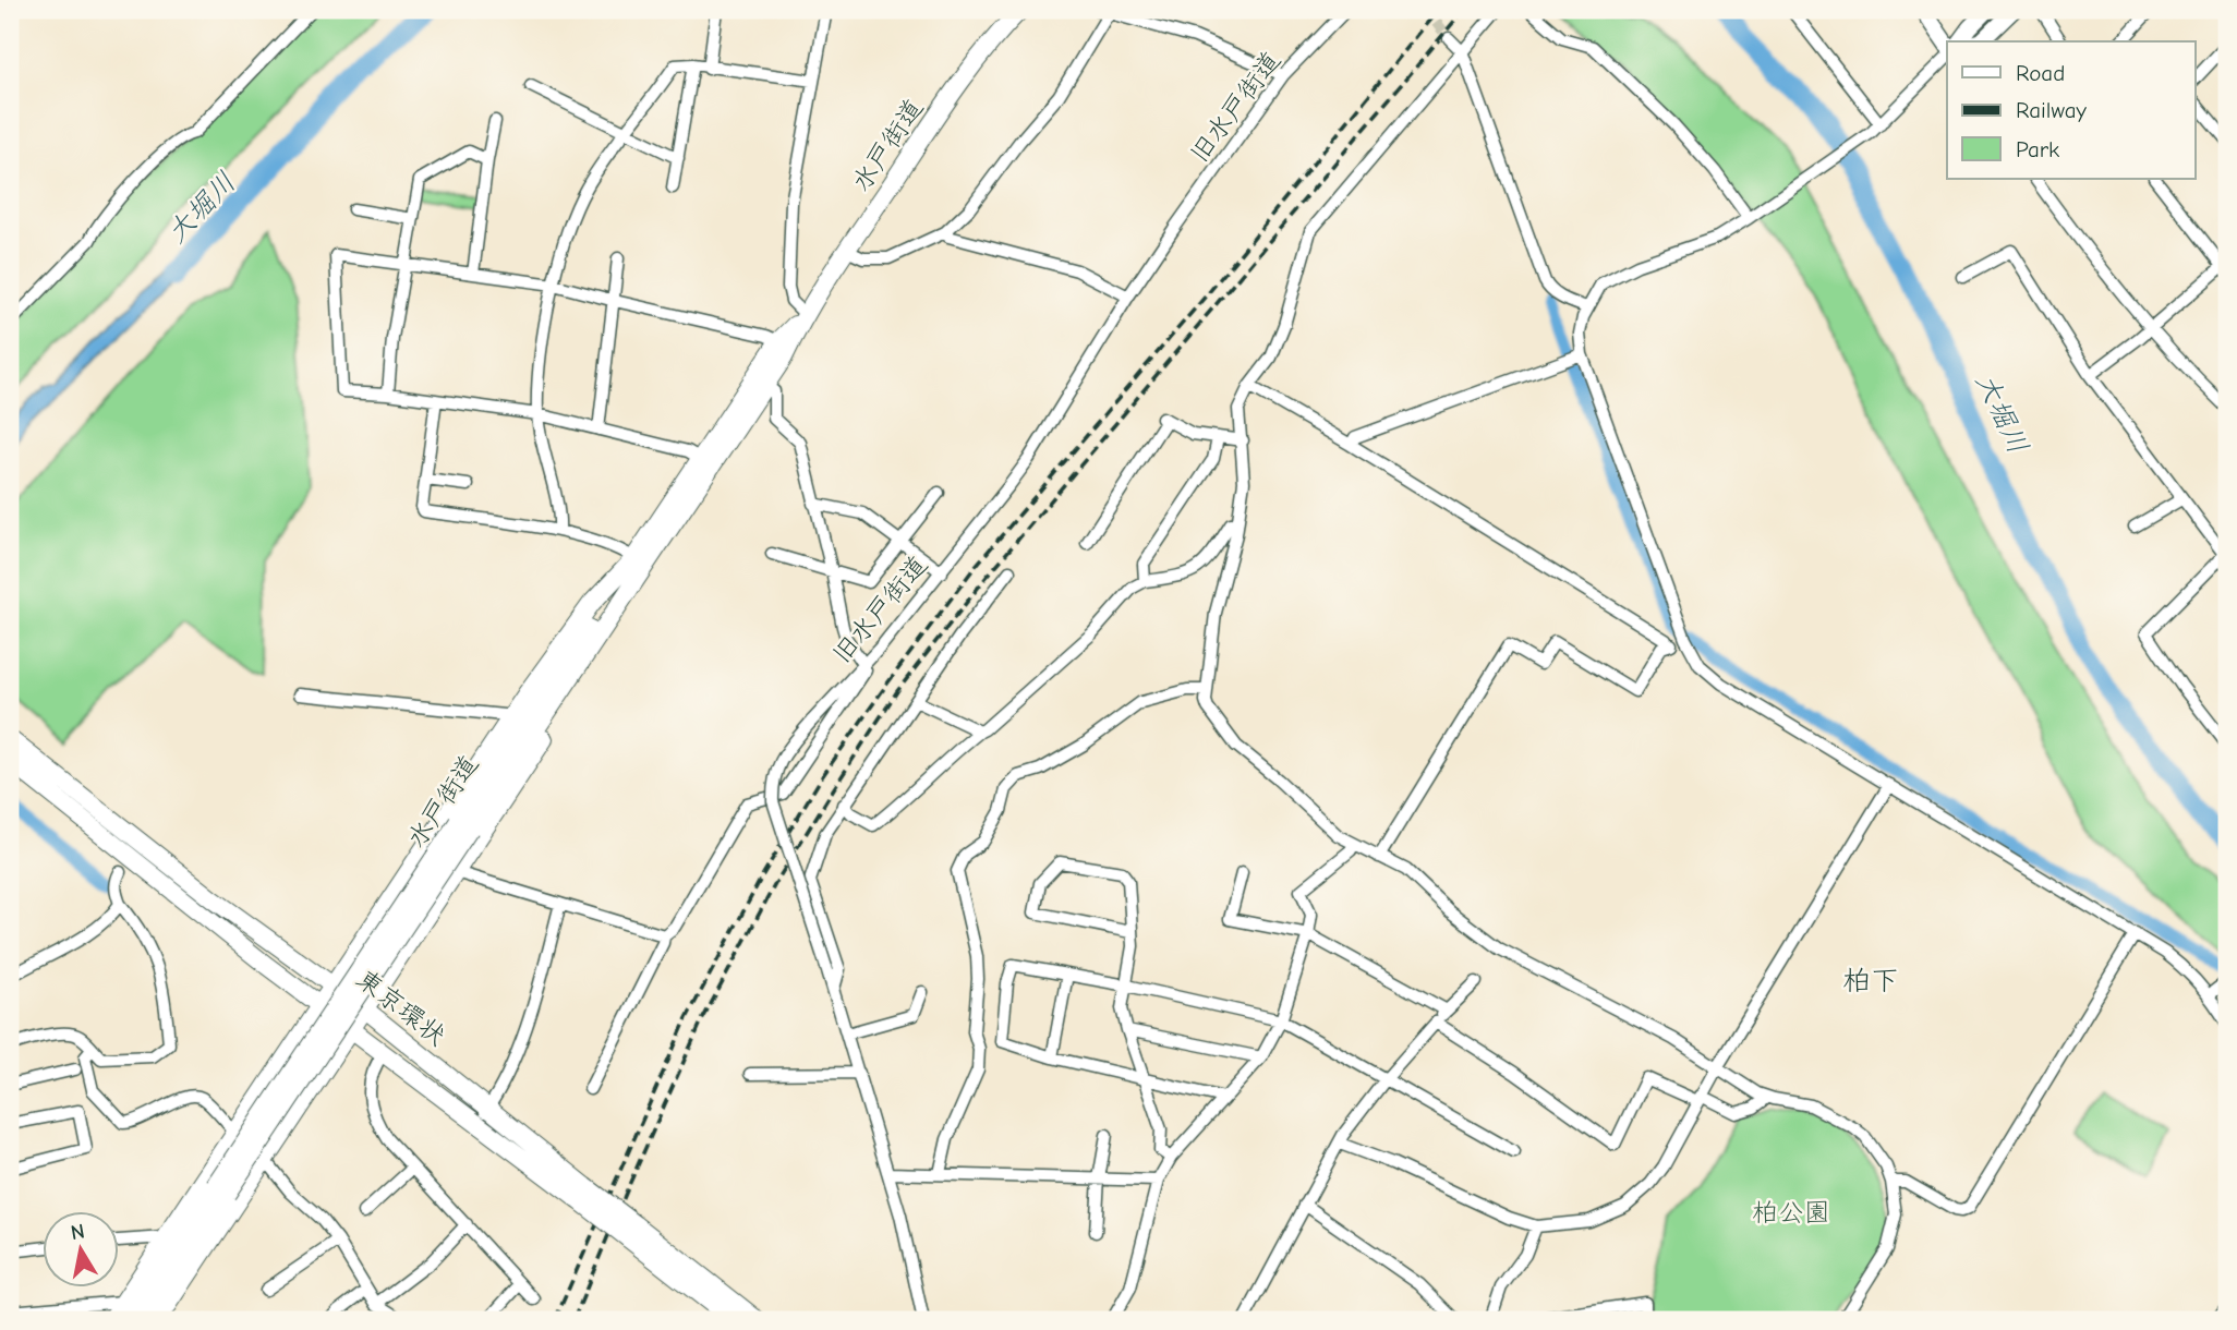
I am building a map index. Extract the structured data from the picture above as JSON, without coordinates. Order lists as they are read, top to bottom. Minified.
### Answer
{"streets":{"highway":["水戸街道","東京環状"],"street":["旧水戸街道"]},"districts":["柏下"],"water":["大堀川"],"parks":["柏公園"],"legend":["Road","Railway","Park"],"north":"top"}
